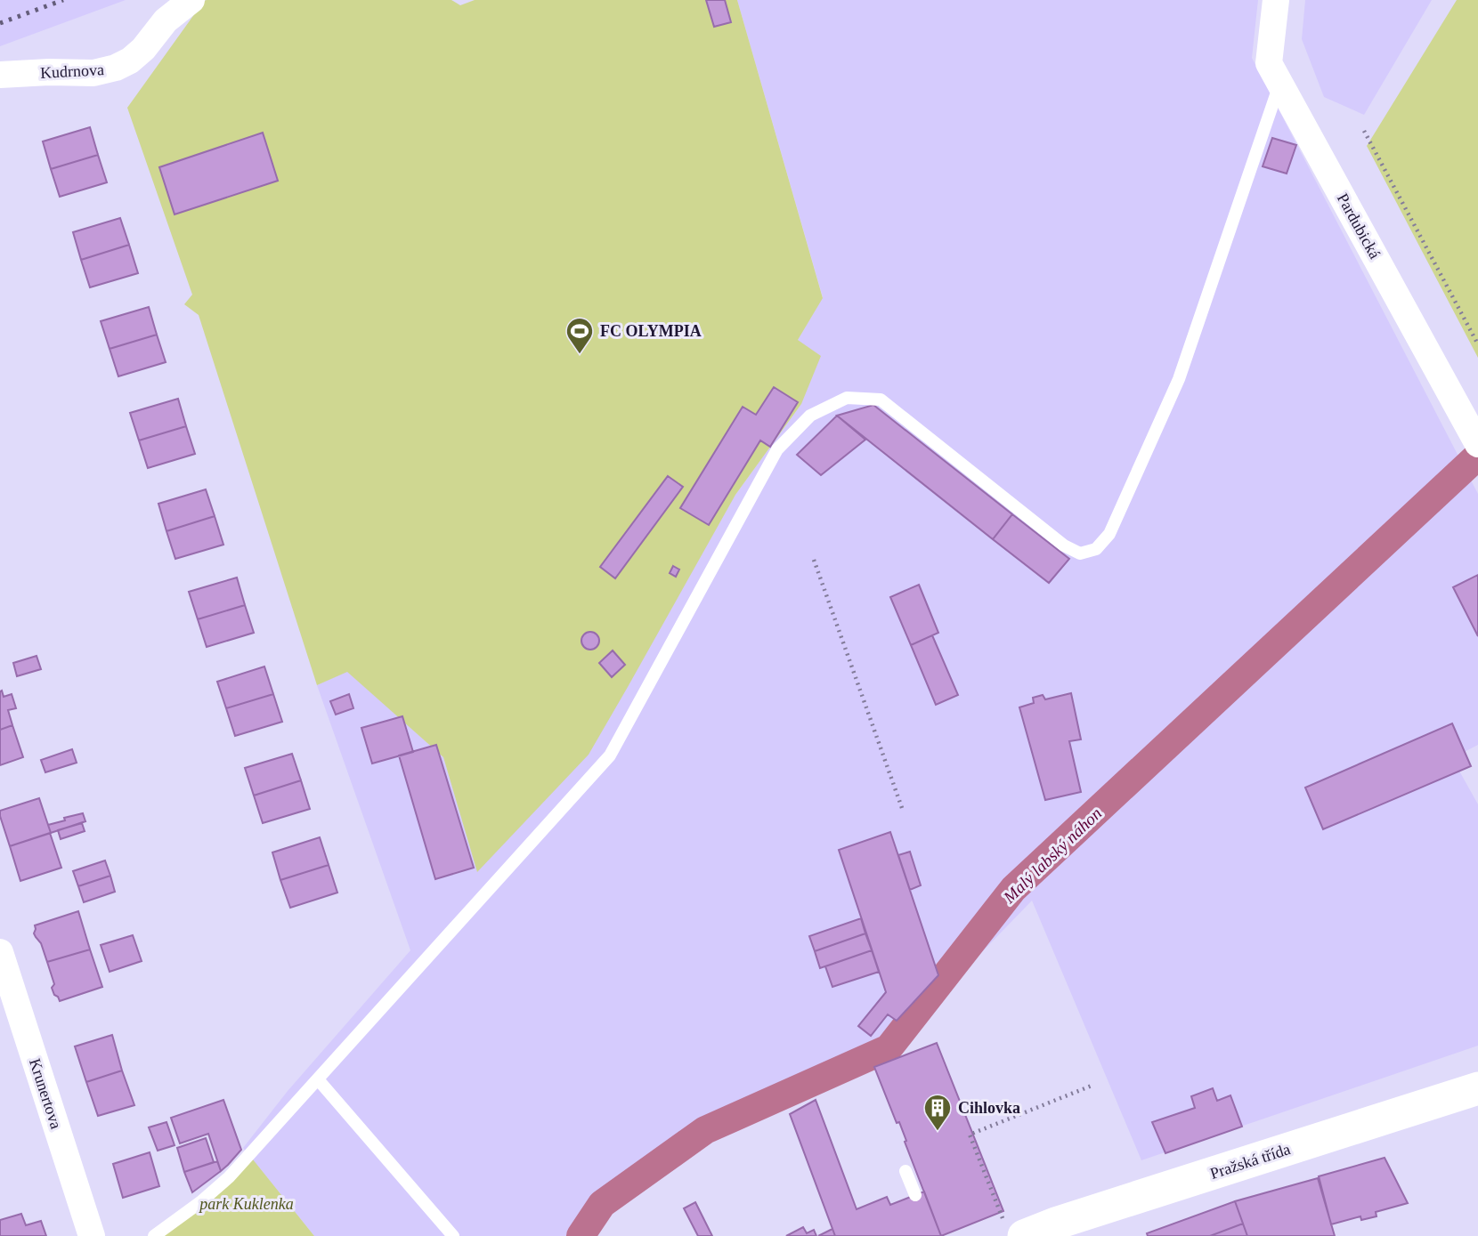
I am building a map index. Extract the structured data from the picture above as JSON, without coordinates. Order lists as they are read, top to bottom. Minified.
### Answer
{"streets":{"street":["Kudrnova","Pardubická","Krunertova","Pražská třída"]},"water":["Malý labský náhon"],"parks":["park Kuklenka"],"places":{"sports":["FC OLYMPIA"],"building":["Cihlovka"]}}
